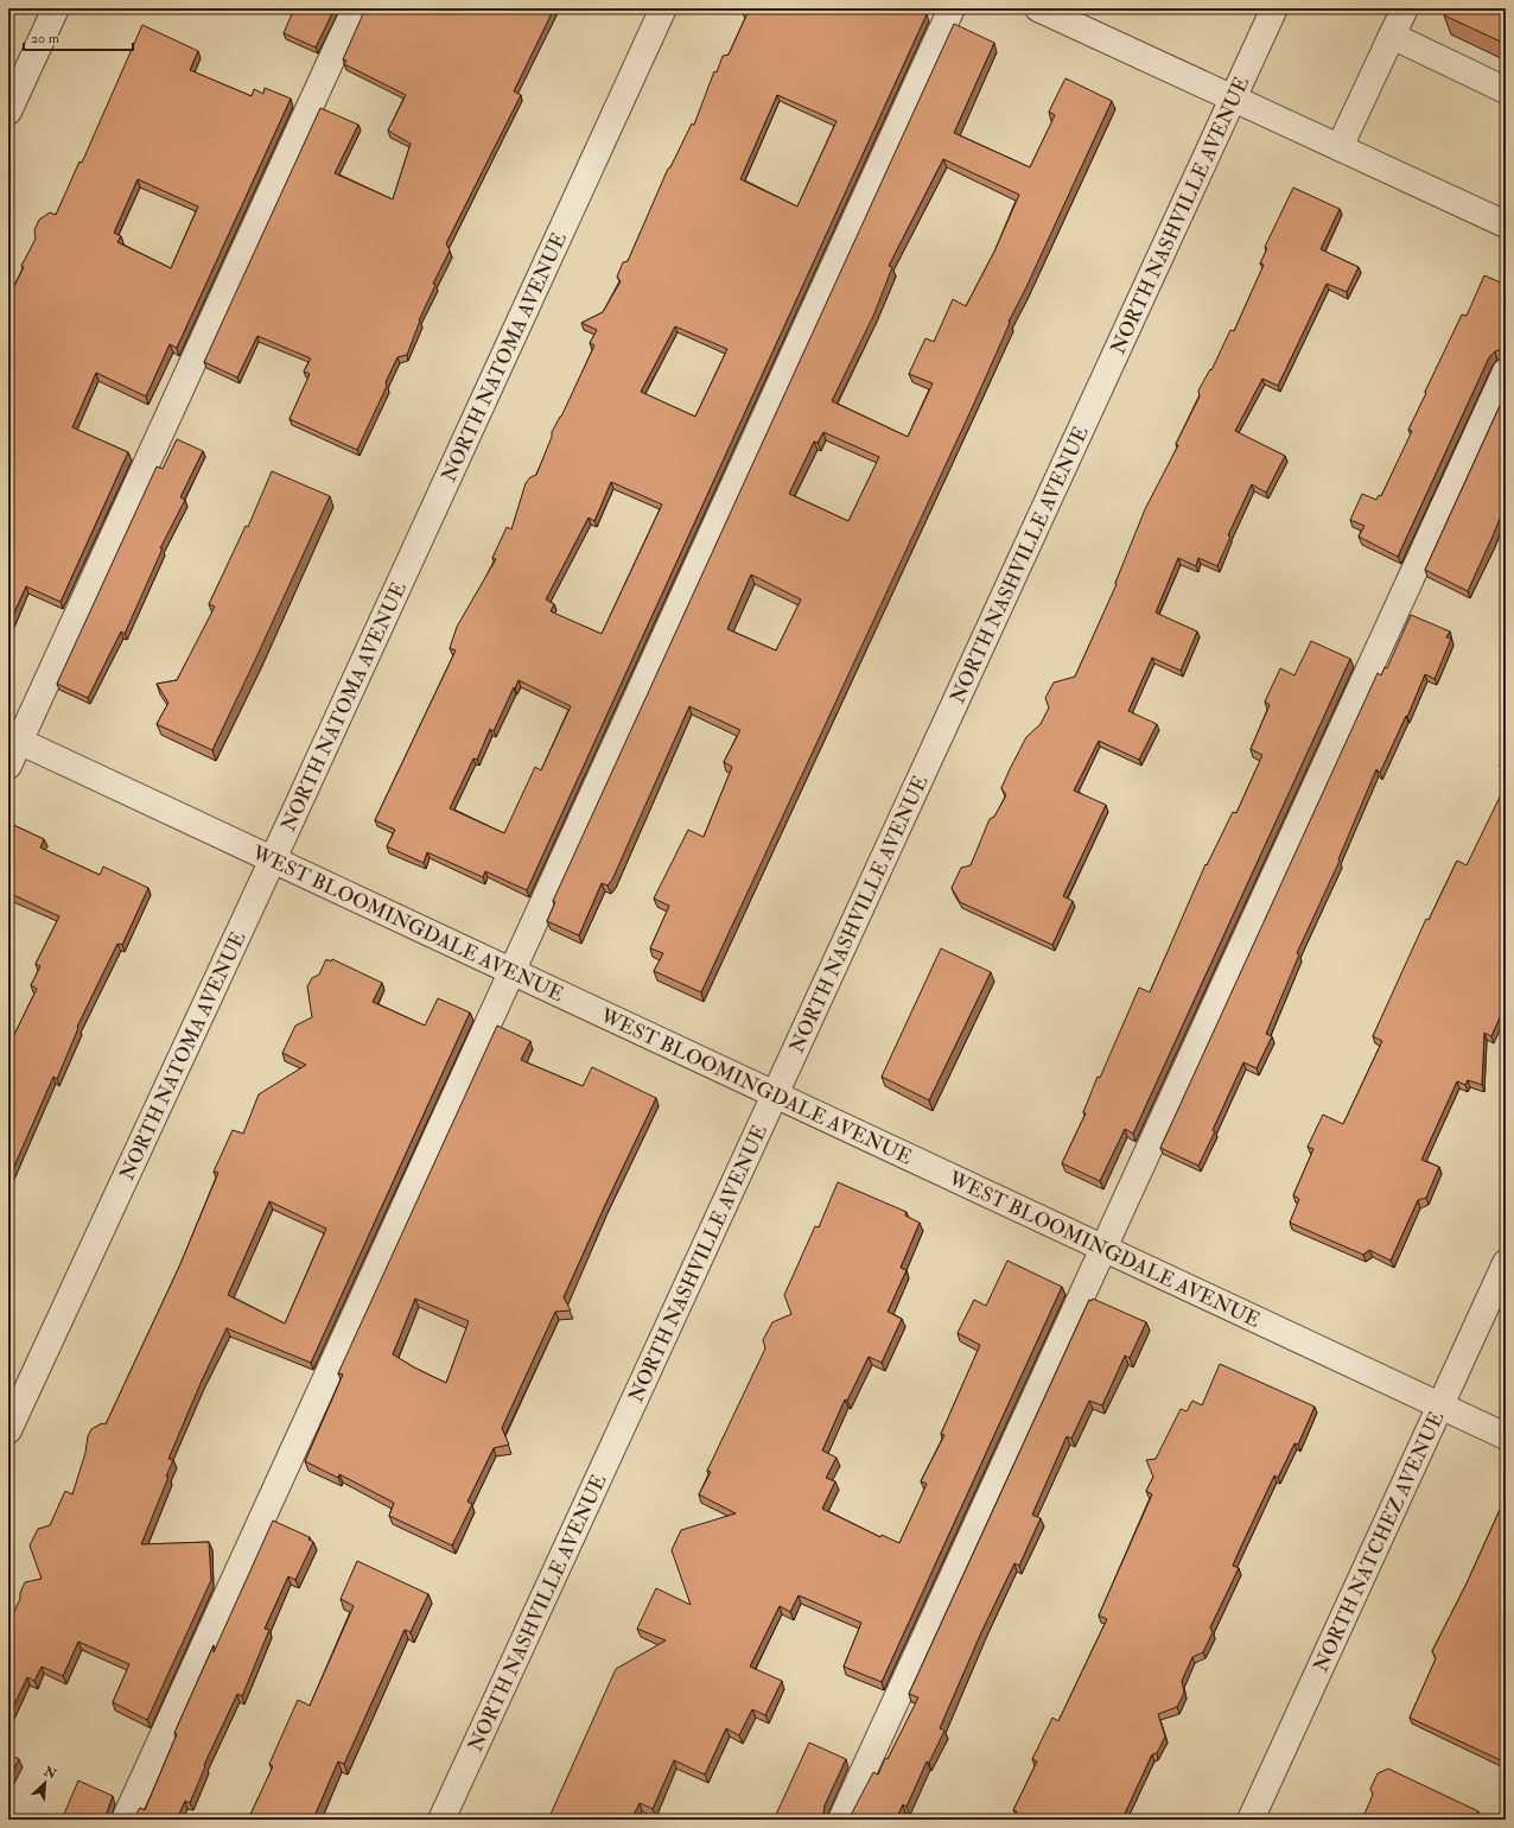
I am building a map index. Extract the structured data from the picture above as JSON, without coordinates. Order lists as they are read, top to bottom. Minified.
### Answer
{"streets":{"street":["NORTH NASHVILLE AVENUE","NORTH NATOMA AVENUE","WEST BLOOMINGDALE AVENUE","NORTH NATCHEZ AVENUE"]},"crossings":[["NORTH NASHVILLE AVENUE","WEST BLOOMINGDALE AVENUE"],["NORTH NATOMA AVENUE","WEST BLOOMINGDALE AVENUE"],["WEST BLOOMINGDALE AVENUE","NORTH NATCHEZ AVENUE"]],"scale_bar":"20 m","north":"top right"}
